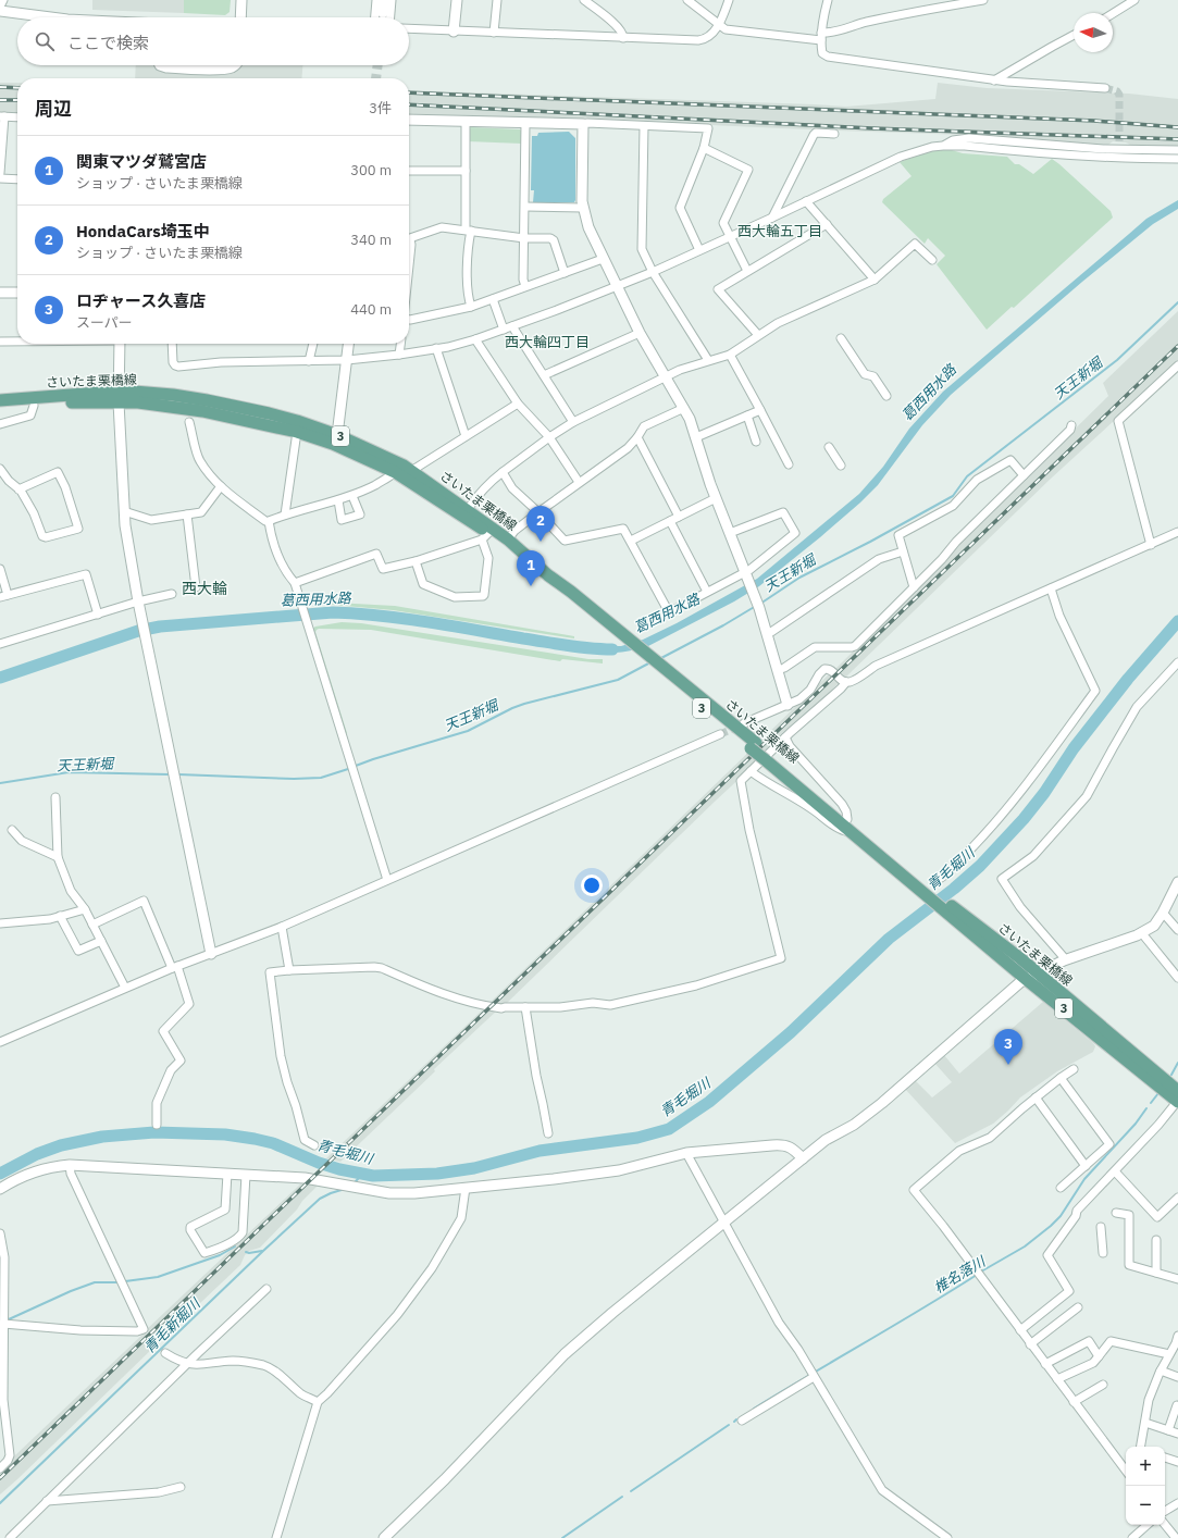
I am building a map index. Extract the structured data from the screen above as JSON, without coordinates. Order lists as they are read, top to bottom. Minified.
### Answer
{"streets":{"main road":["さいたま栗橋線","3"]},"districts":["西大輪五丁目","西大輪四丁目","西大輪"],"water":["天王新堀","葛西用水路","青毛堀川","椎名落川","青毛新堀川"],"north":"left","page":{"search":"ここで検索","heading":["周辺","3件"],"list":[{"mark":"1","name":"関東マツダ鷲宮店","note":"ショップ · さいたま栗橋線","value":"300 m"},{"mark":"2","name":"HondaCars埼玉中","note":"ショップ · さいたま栗橋線","value":"340 m"},{"mark":"3","name":"ロヂャース久喜店","note":"スーパー","value":"440 m"}],"pins":["2","1","3"],"map_buttons":["+","−"]}}
